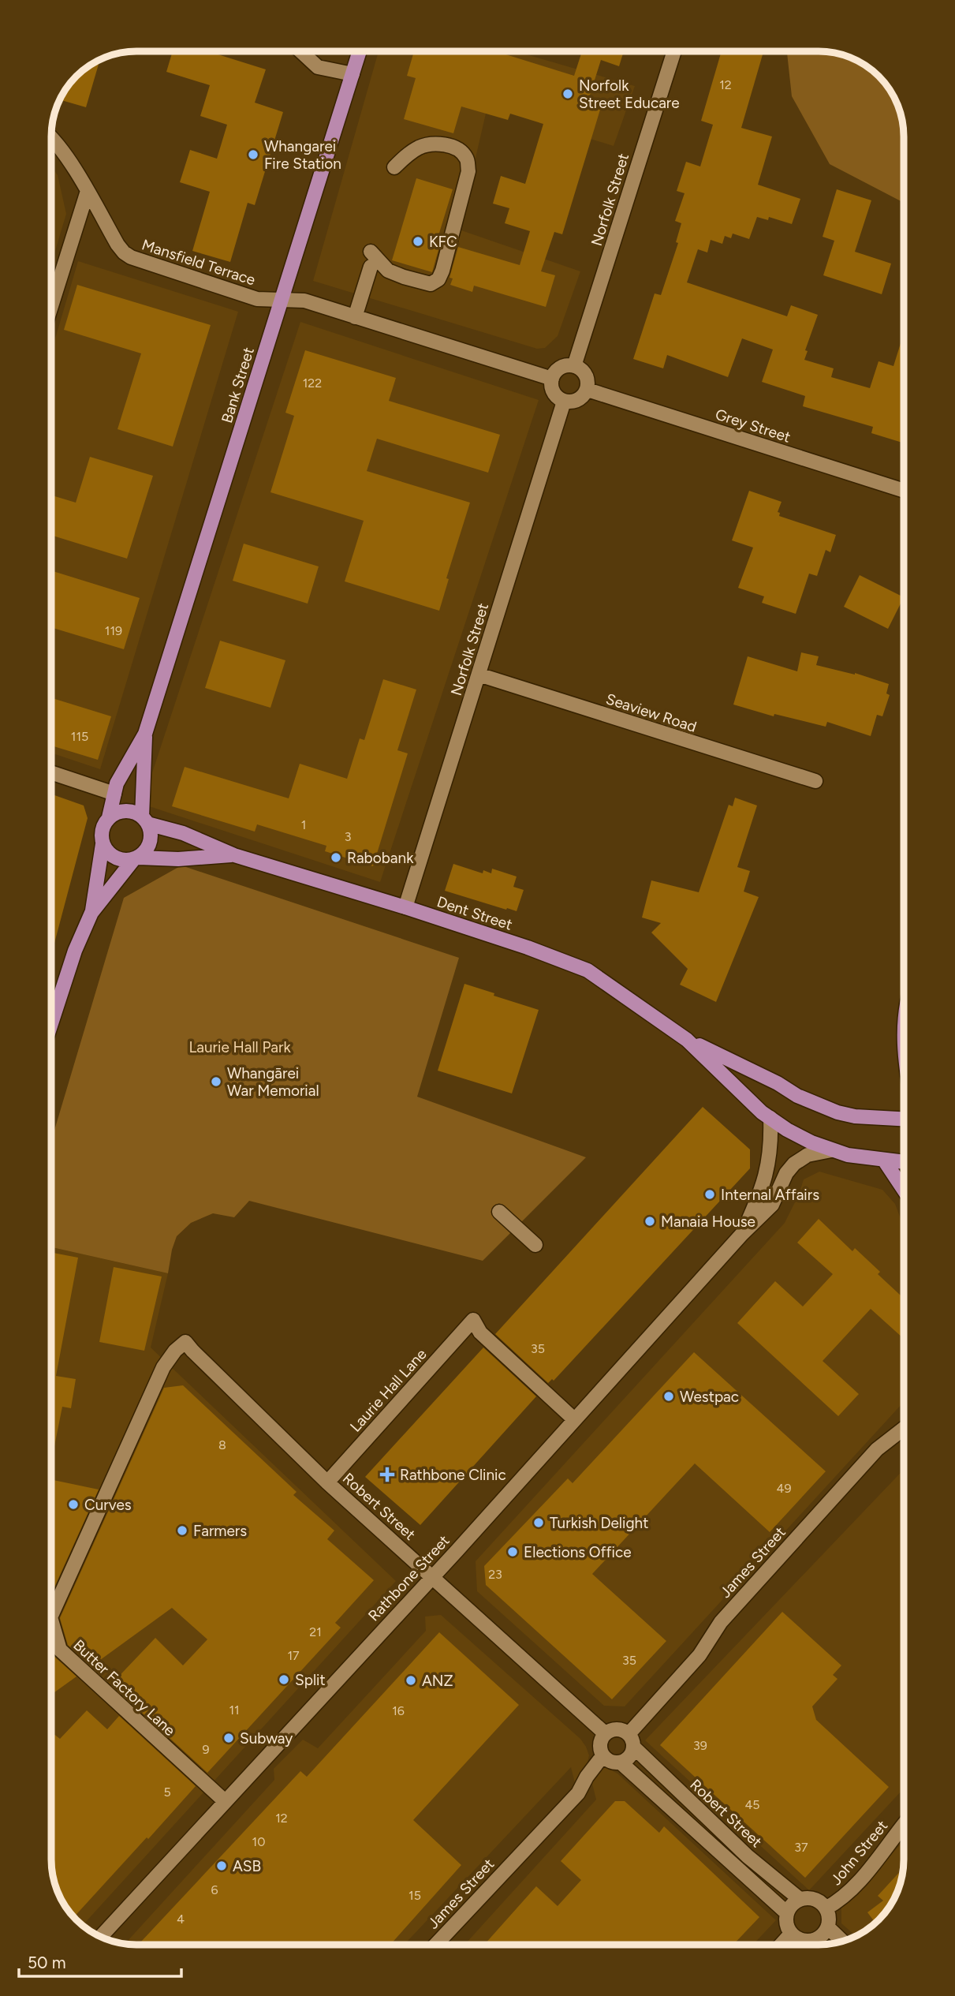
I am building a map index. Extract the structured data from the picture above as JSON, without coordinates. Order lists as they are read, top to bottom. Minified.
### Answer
{"streets":{"main road":["Bank Street","Dent Street"],"street":["Norfolk Street","Mansfield Terrace","Grey Street","Seaview Road","Laurie Hall Lane","Robert Street","James Street","Rathbone Street","Butter Factory Lane","John Street"]},"crossings":[["Norfolk Street","Grey Street"],["Norfolk Street","Seaview Road"],["Norfolk Street","Dent Street"],["Mansfield Terrace","Bank Street"],["Bank Street","Dent Street"],["Dent Street","Rathbone Street"],["Laurie Hall Lane","Robert Street"],["Laurie Hall Lane","Rathbone Street"],["Robert Street","James Street"],["Robert Street","Rathbone Street"],["Robert Street","Butter Factory Lane"],["Robert Street","John Street"],["Rathbone Street","Butter Factory Lane"]],"parks":["Laurie Hall Park"],"places":{"other":["Norfolk Street Educare","Whangarei Fire Station","KFC","Rabobank","Whangārei War Memorial","Internal Affairs","Manaia House","Westpac","Curves","Turkish Delight","Farmers","Elections Office","Split","ANZ","Subway","ASB"],"health":["Rathbone Clinic"]},"house_numbers":["12","122","119","115","1","3","35","8","49","23","21","17","35","11","16","39","9","5","45","12","10","37","6","15","4"],"scale_bar":"50 m"}
